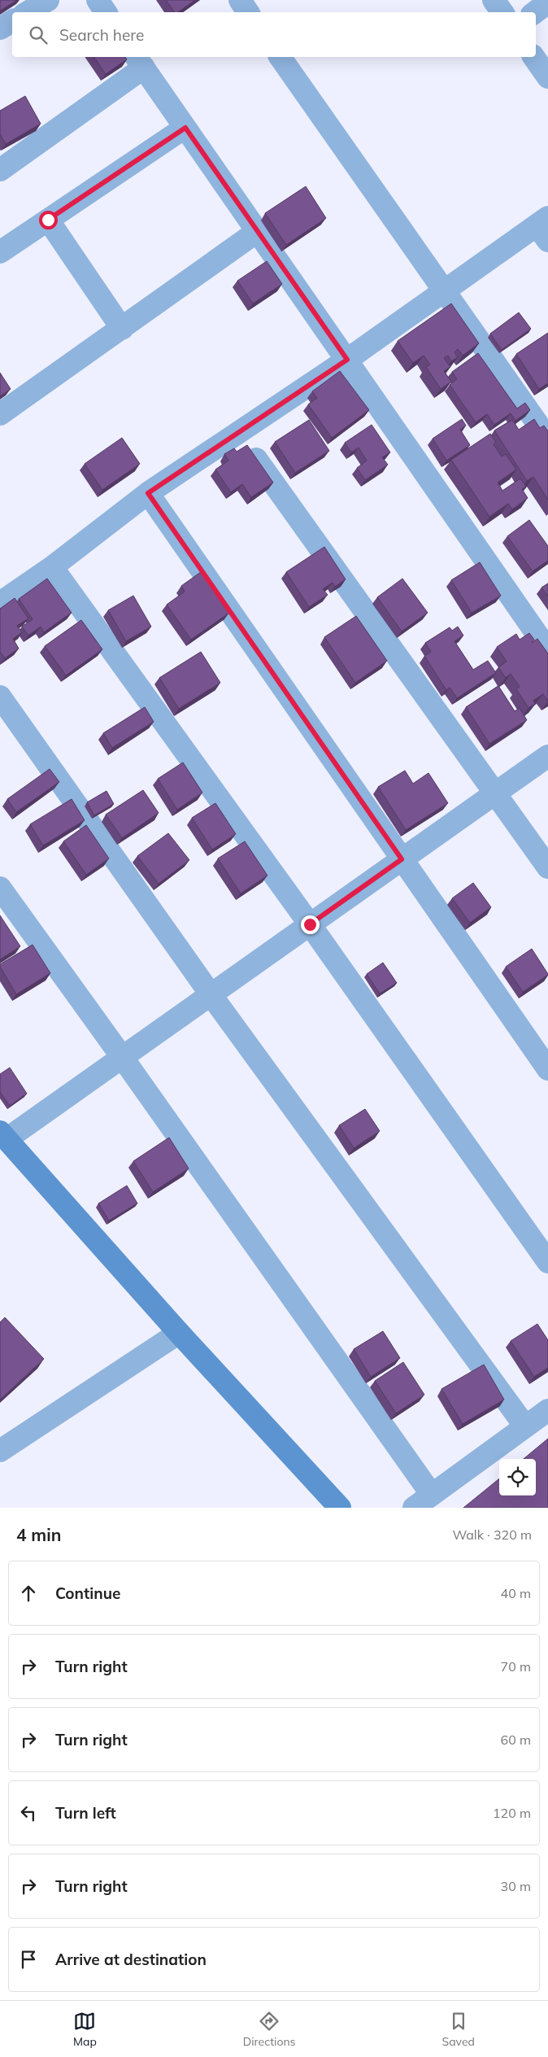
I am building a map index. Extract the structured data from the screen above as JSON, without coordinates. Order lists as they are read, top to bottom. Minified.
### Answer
{"page":{"search":"Search here","heading":["4 min","Walk · 320 m"],"list":[["Continue","40 m"],["Turn right","70 m"],["Turn right","60 m"],["Turn left","120 m"],["Turn right","30 m"],"Arrive at destination"],"nav":["Map","Directions","Saved"]}}
